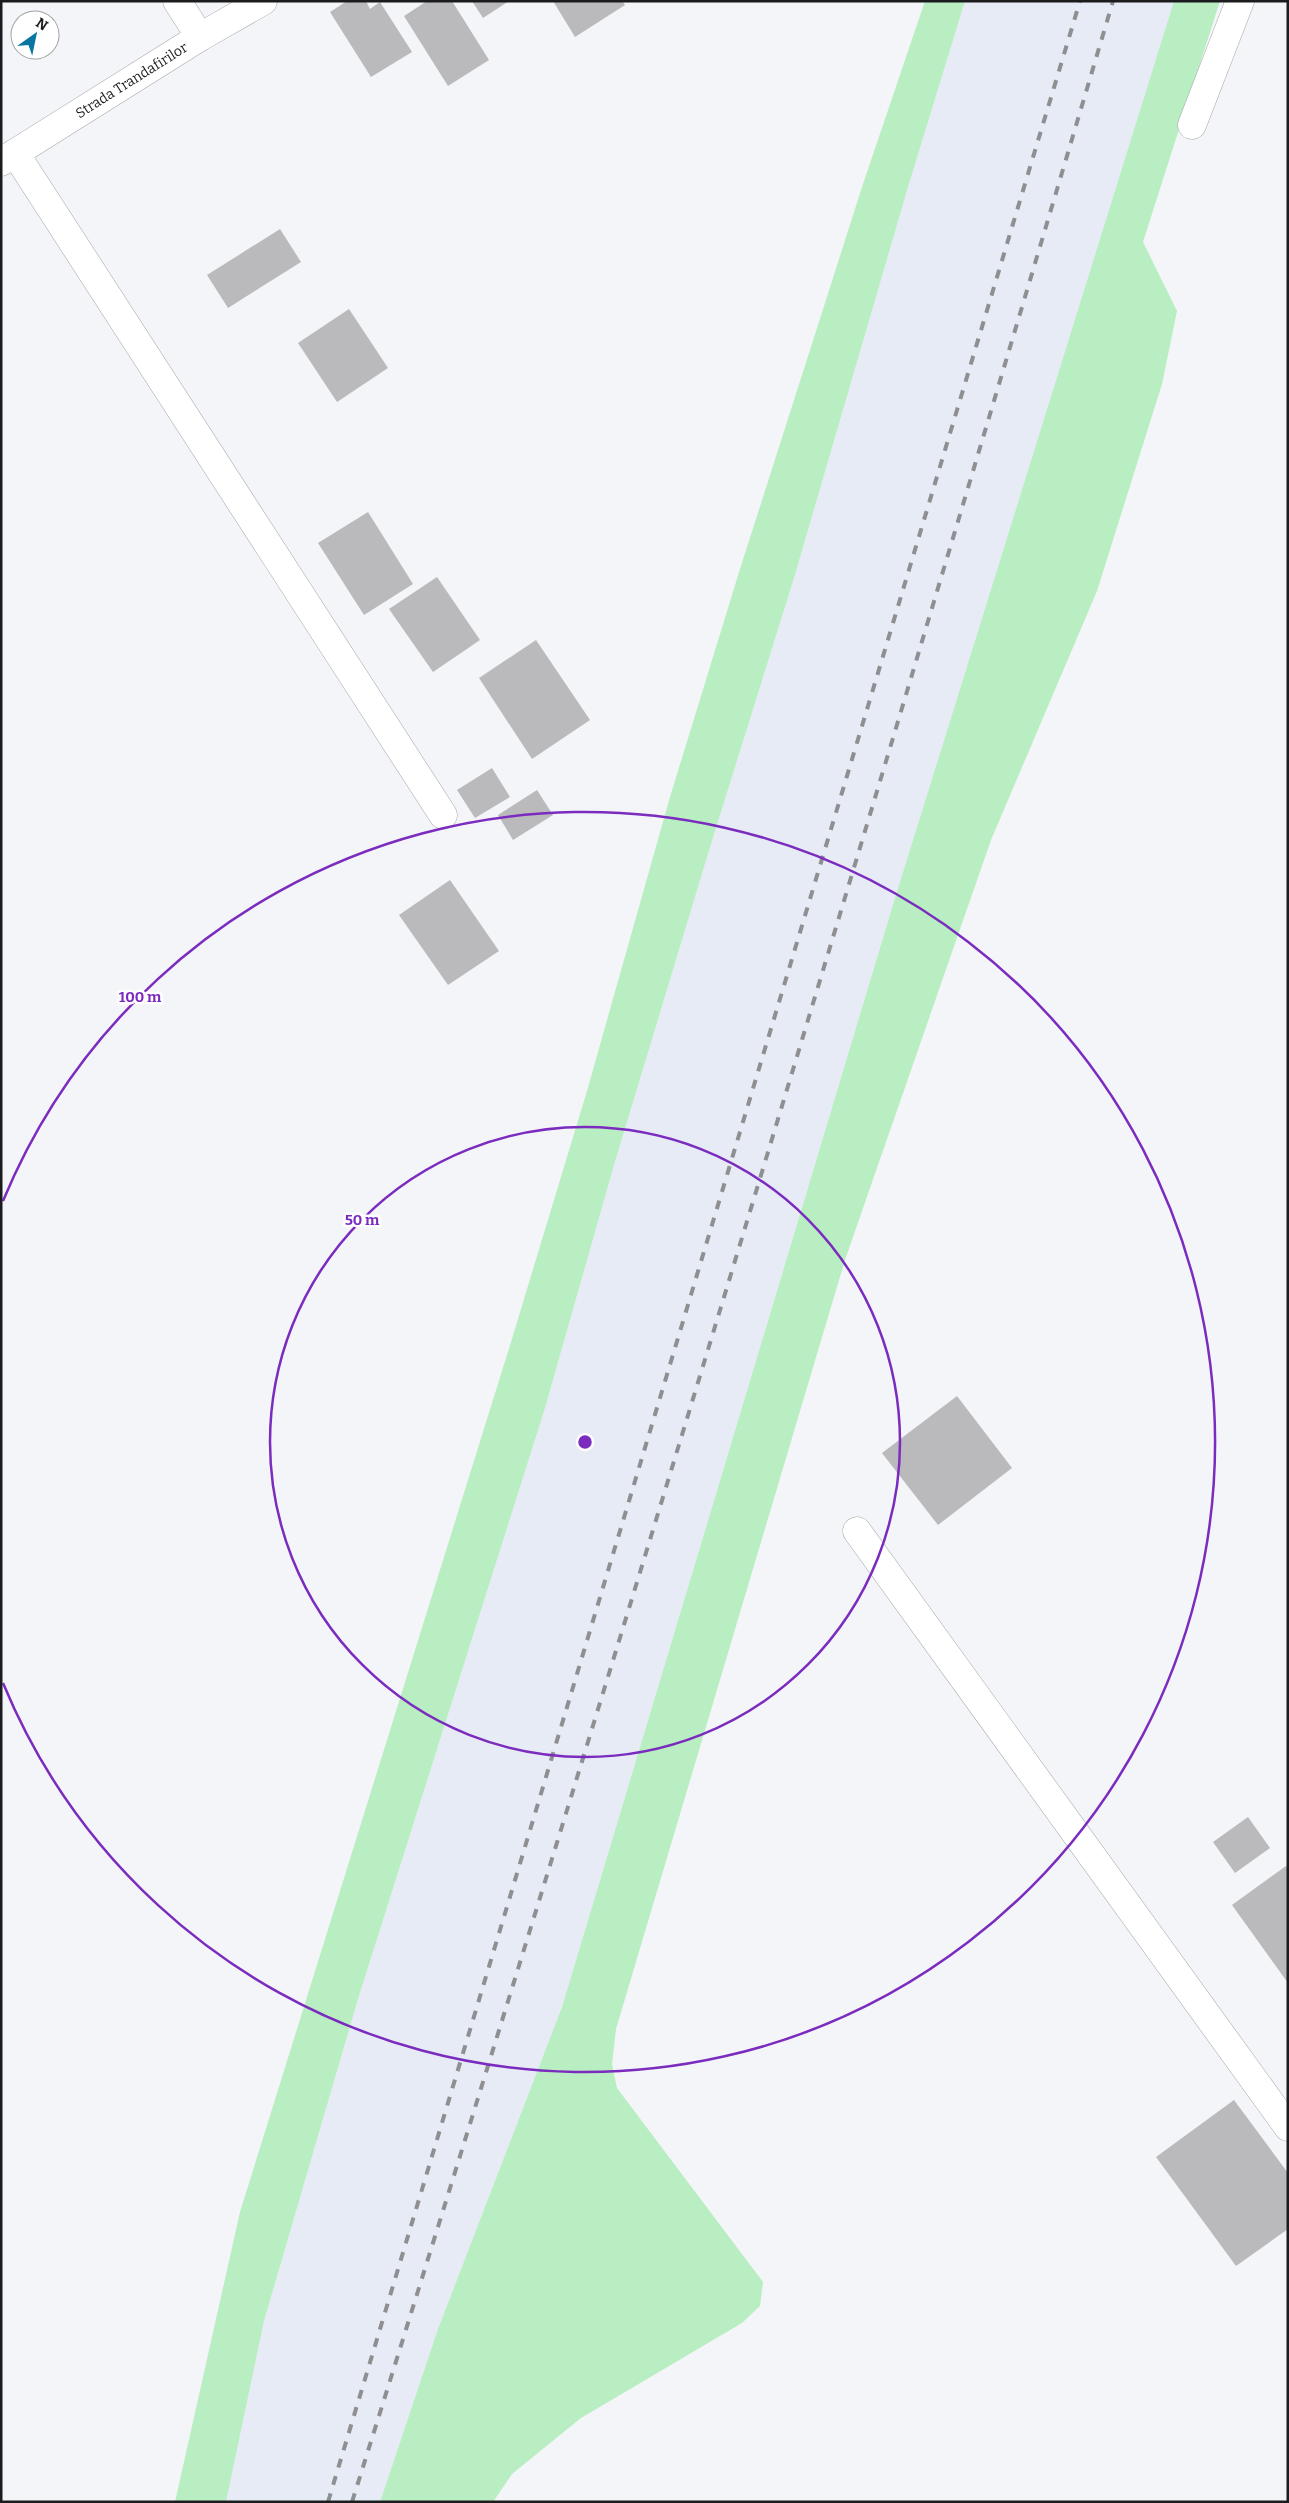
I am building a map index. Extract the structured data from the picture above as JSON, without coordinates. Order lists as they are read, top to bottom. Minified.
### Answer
{"streets":{"street":["Strada Trandafirilor"]},"north":"top right","rings":["100 m","50 m"]}
